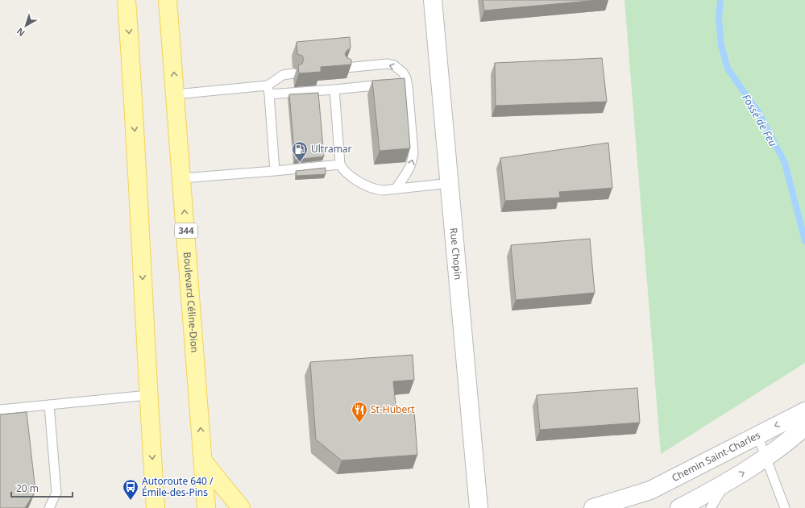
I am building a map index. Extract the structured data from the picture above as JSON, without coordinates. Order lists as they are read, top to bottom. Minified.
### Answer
{"streets":{"main road":["344","Boulevard Céline-Dion"],"street":["Rue Chopin","Chemin Saint-Charles"]},"water":["Fossé de Feu"],"places":{"fuel station":["Ultramar"],"restaurant":["St-Hubert"],"bus stop":["Autoroute 640 / Émile-des-Pins"]},"scale_bar":"20 m","north":"bottom left"}
